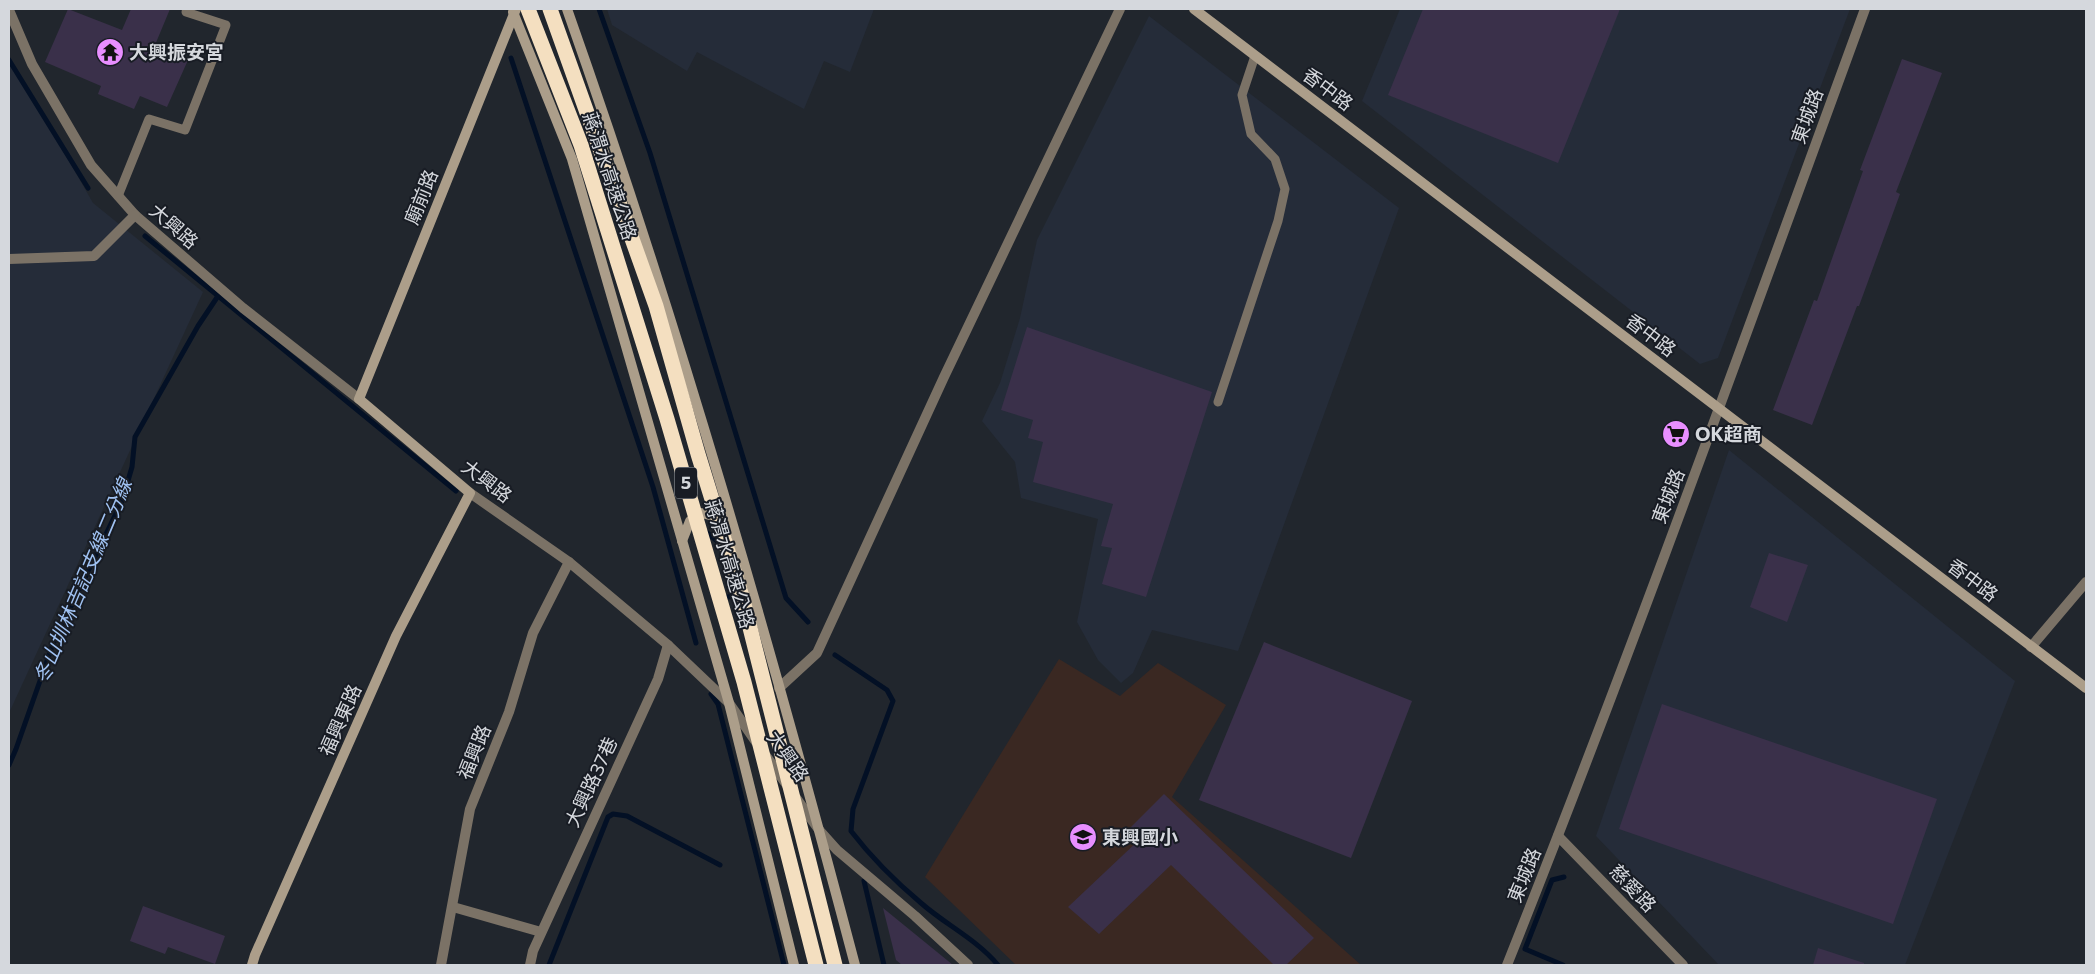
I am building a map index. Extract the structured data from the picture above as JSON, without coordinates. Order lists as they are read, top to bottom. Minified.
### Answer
{"streets":{"highway":["蔣渭水高速公路","5"],"street":["香中路","東城路","廟前路","大興路","福興東路","福興路","大興路37巷","慈愛路"]},"crossings":[["香中路","東城路"],["東城路","慈愛路"],["蔣渭水高速公路","廟前路"],["廟前路","大興路"],["大興路","福興東路"],["大興路","福興路"],["大興路","大興路37巷"]],"water":["冬山圳林吉記支線二分線"],"places":{"temple":["大興振安宮"],"supermarket":["OK超商"],"school or university":["東興國小"]}}
